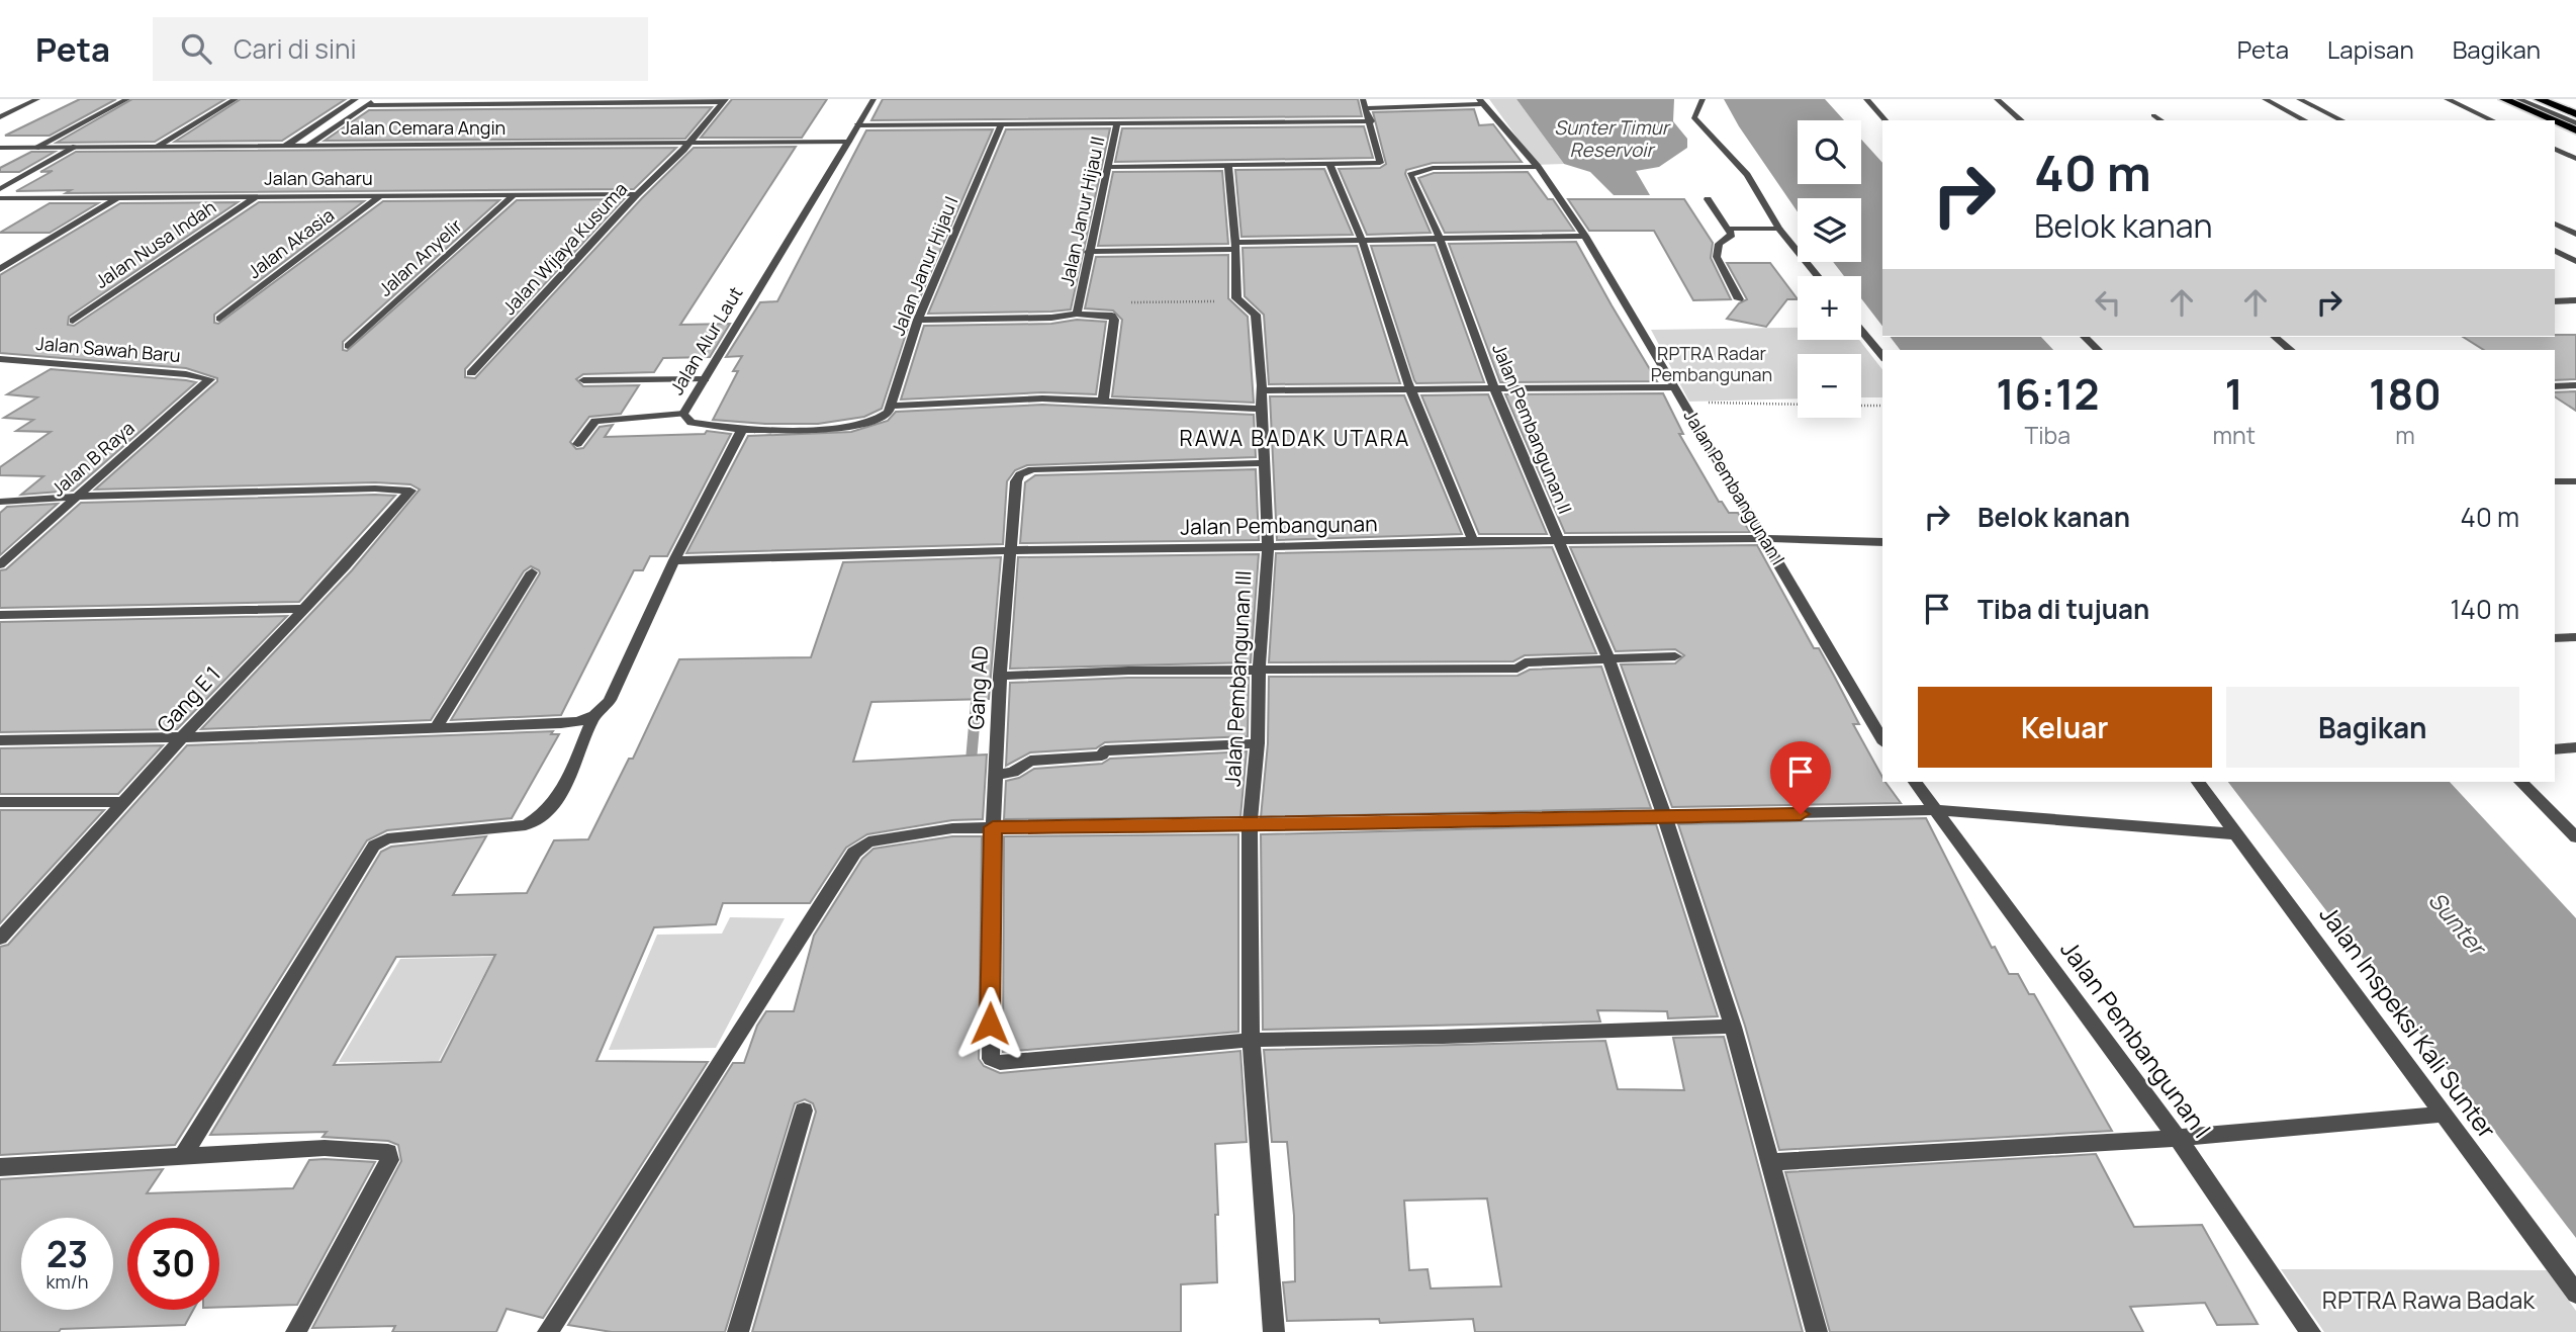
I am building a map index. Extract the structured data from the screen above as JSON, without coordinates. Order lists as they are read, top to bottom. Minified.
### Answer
{"streets":{"street":["Jalan Cemara Angin","Jalan Gaharu","Jalan Janur Hijau II","Jalan Akasia","Jalan Nusa Indah","Jalan Wijaya Kusuma","Jalan Anyelir","Jalan Janur Hijau I","Jalan Alur Laut","Jalan Sawah Baru","Jalan Pembangunan II","Jalan B Raya","Jalan Pembangunan I","Jalan Pembangunan","Jalan Pembangunan III","Gang AD","Gang E 1","Jalan Inspeksi Kali Sunter"]},"crossings":[["Jalan Cemara Angin","Jalan Wijaya Kusuma"],["Jalan Cemara Angin","Jalan Alur Laut"],["Jalan Gaharu","Jalan Akasia"],["Jalan Gaharu","Jalan Nusa Indah"],["Jalan Gaharu","Jalan Wijaya Kusuma"],["Jalan Gaharu","Jalan Anyelir"],["Jalan Janur Hijau II","Jalan Janur Hijau I"],["Jalan Janur Hijau I","Jalan Alur Laut"],["Jalan Sawah Baru","Jalan B Raya"],["Jalan Pembangunan II","Jalan Pembangunan I"],["Jalan Pembangunan II","Jalan Pembangunan"],["Jalan B Raya","Gang E 1"],["Jalan Pembangunan I","Jalan Pembangunan"],["Jalan Pembangunan","Jalan Pembangunan III"],["Jalan Pembangunan","Gang AD"],["Jalan Pembangunan III","Gang AD"]],"districts":["RAWA BADAK UTARA"],"water":["Sunter Timur Reservoir","Sunter"],"parks":["RPTRA Radar Pembangunan","RPTRA Rawa Badak"],"page":{"header":"Peta","search":"Cari di sini","nav":["Peta","Lapisan","Bagikan"],"map_buttons":["+","−"],"turn":["40 m","Belok kanan"],"eta":["16:12","Tiba","1","mnt","180","m"],"list":[{"name":"Belok kanan","value":"40 m"},{"name":"Tiba di tujuan","value":"140 m"}],"buttons":["Keluar","Bagikan"],"speed":"23 km/h","limit":"30"}}
